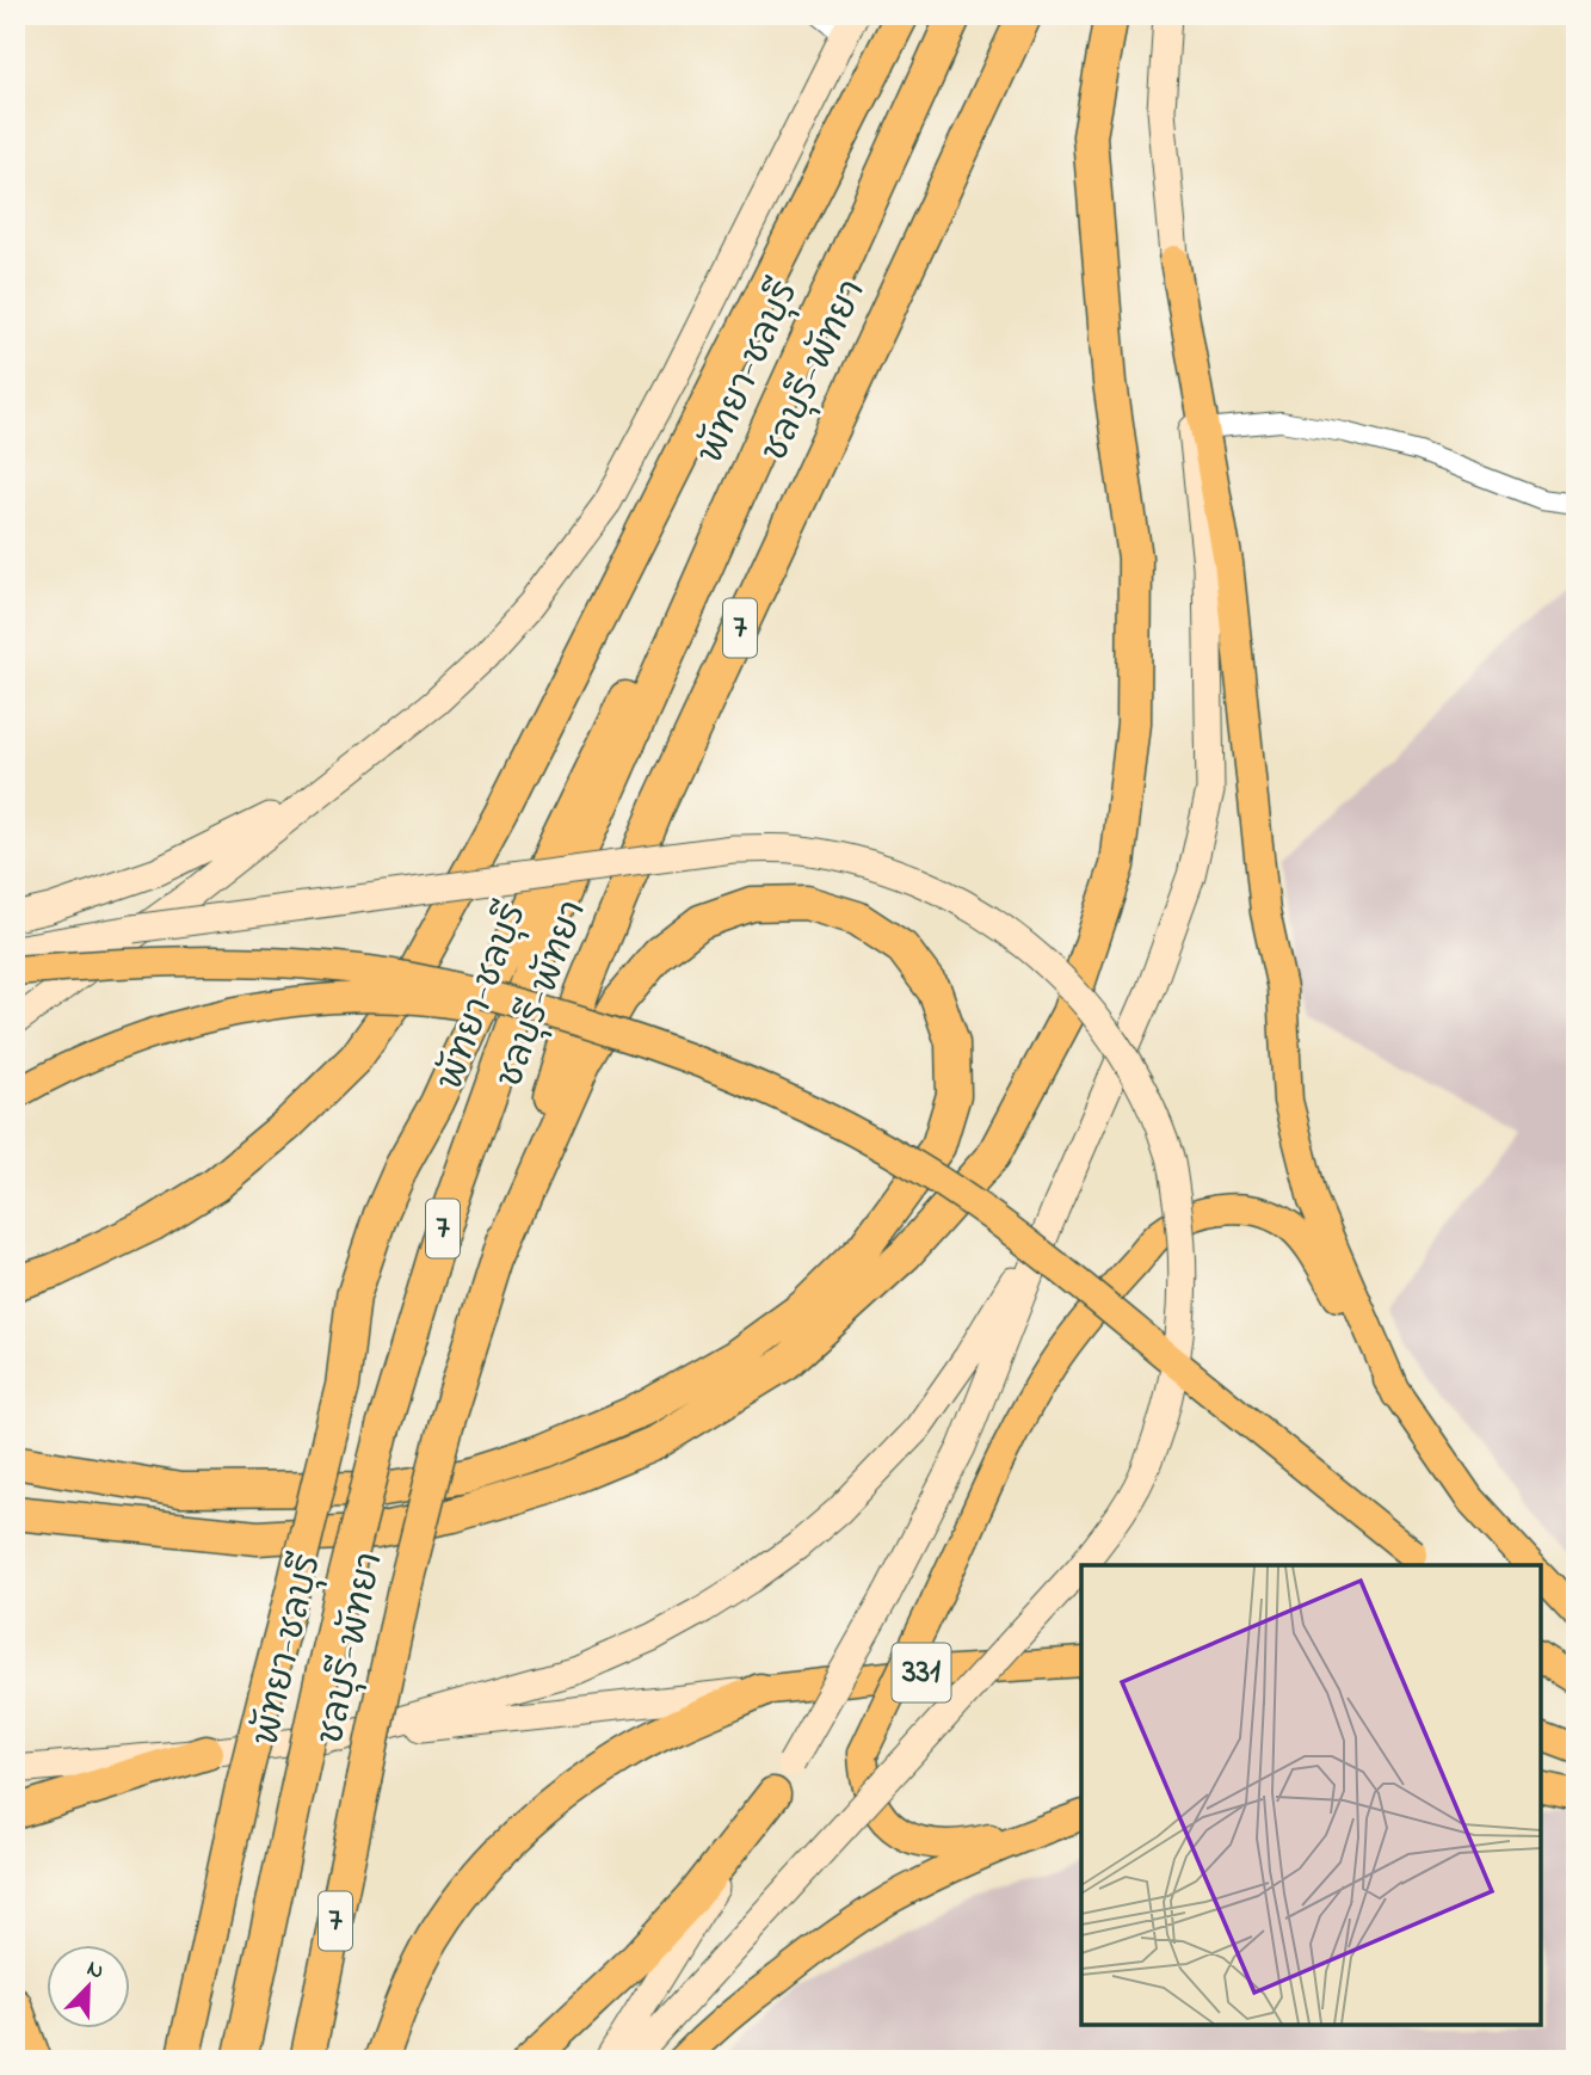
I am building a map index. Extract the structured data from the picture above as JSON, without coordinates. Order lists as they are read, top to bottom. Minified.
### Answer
{"streets":{"highway":["ชลบุรี-พัทยา","พัทยา-ชลบุรี","7"],"main road":["331"]},"north":"top right"}
